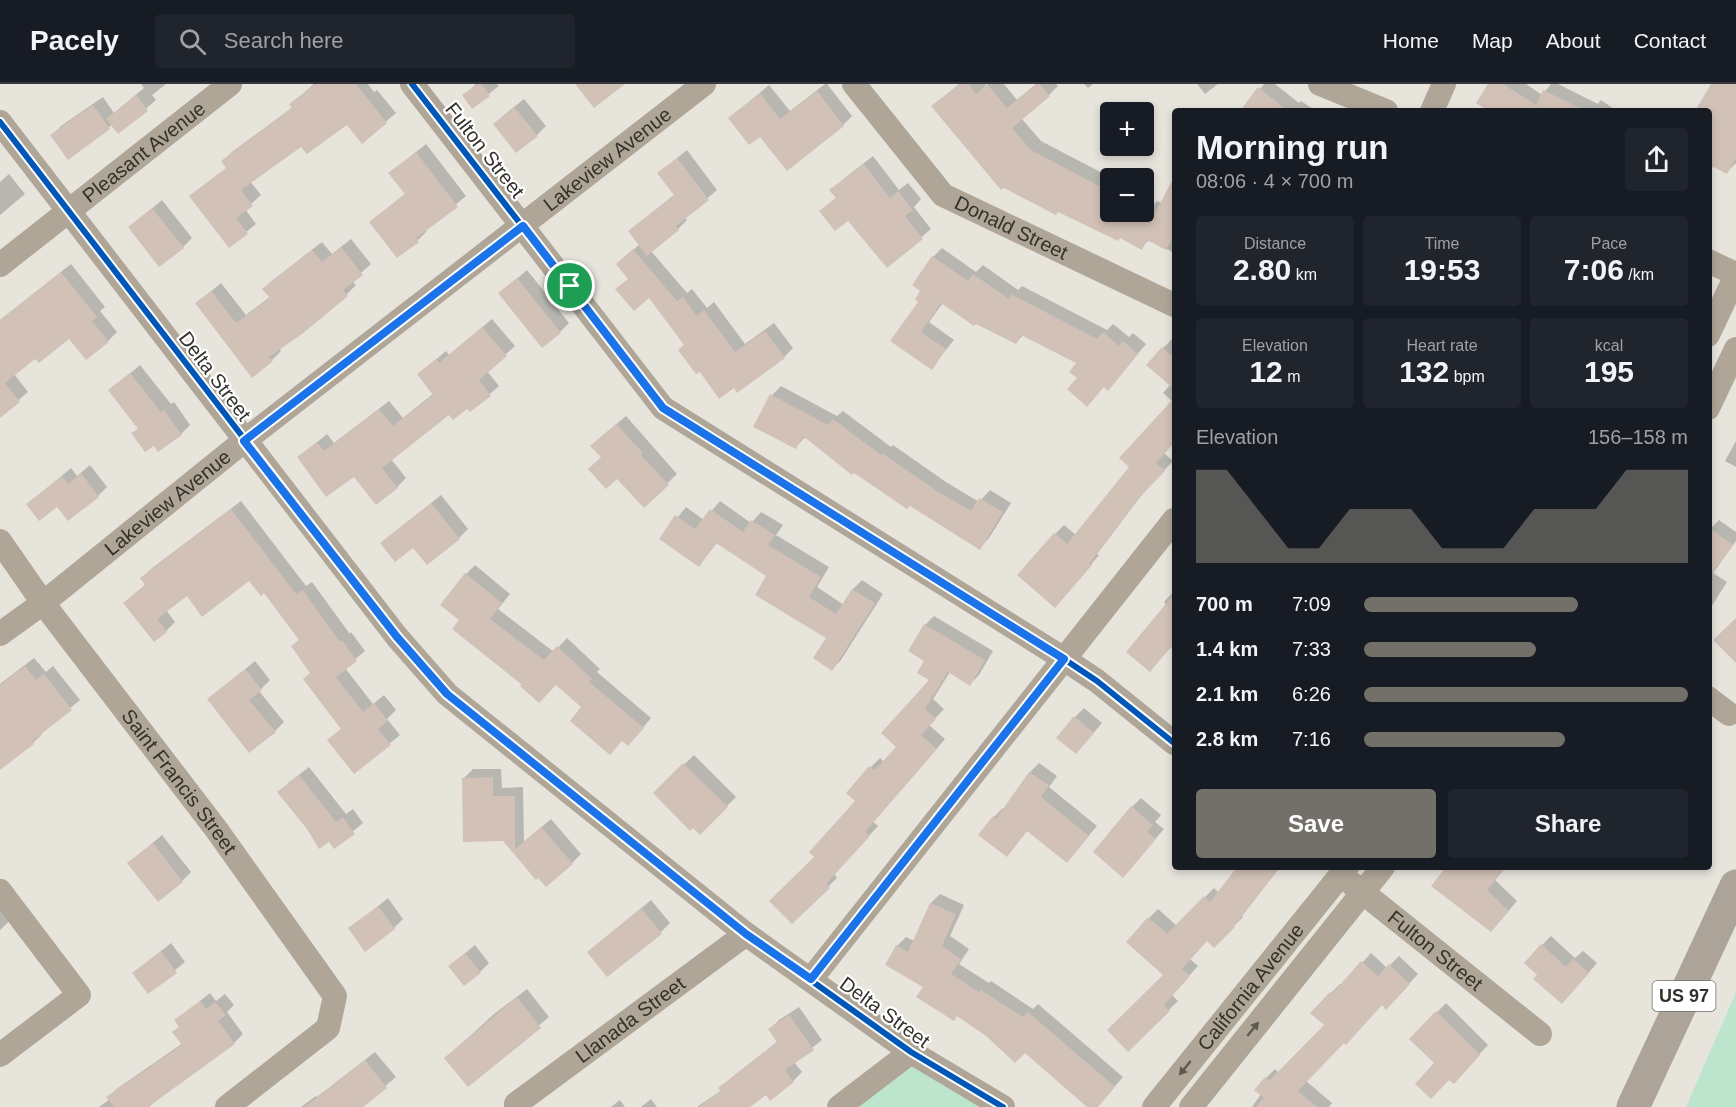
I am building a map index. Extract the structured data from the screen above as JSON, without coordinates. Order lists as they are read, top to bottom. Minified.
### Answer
{"streets":{"highway":["US 97"],"street":["Fulton Street","Pleasant Avenue","Lakeview Avenue","Donald Street","Delta Street","Saint Francis Street","California Avenue","Llanada Street"]},"crossings":[["Fulton Street","Lakeview Avenue"],["Fulton Street","California Avenue"],["Pleasant Avenue","Delta Street"],["Lakeview Avenue","Delta Street"],["Lakeview Avenue","Saint Francis Street"],["Delta Street","Llanada Street"]],"page":{"header":"Pacely","search":"Search here","nav":["Home","Map","About","Contact"],"map_buttons":["+","−"],"heading":["Morning run","08:06 · 4 × 700 m"],"stats":[["Distance","2.80 km"],["Time","19:53"],["Pace","7:06 /km"],["Elevation","12 m"],["Heart rate","132 bpm"],["kcal","195"]],"chart":["Elevation","156–158 m"],"list":[{"name":"700 m","note":"7:09"},{"name":"1.4 km","note":"7:33"},{"name":"2.1 km","note":"6:26"},{"name":"2.8 km","note":"7:16"}],"buttons":["Save","Share"]}}
